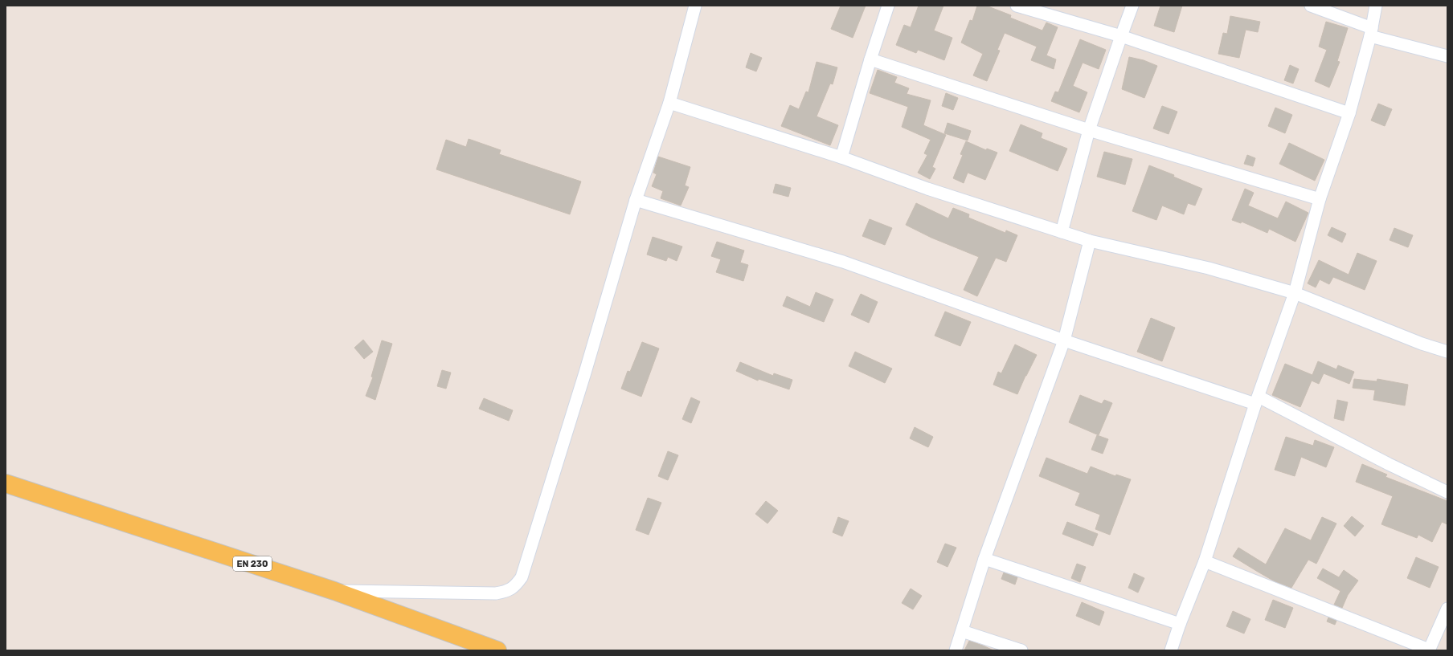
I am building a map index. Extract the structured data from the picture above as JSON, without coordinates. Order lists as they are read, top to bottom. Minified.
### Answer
{"streets":{"main road":["EN 230"]}}
